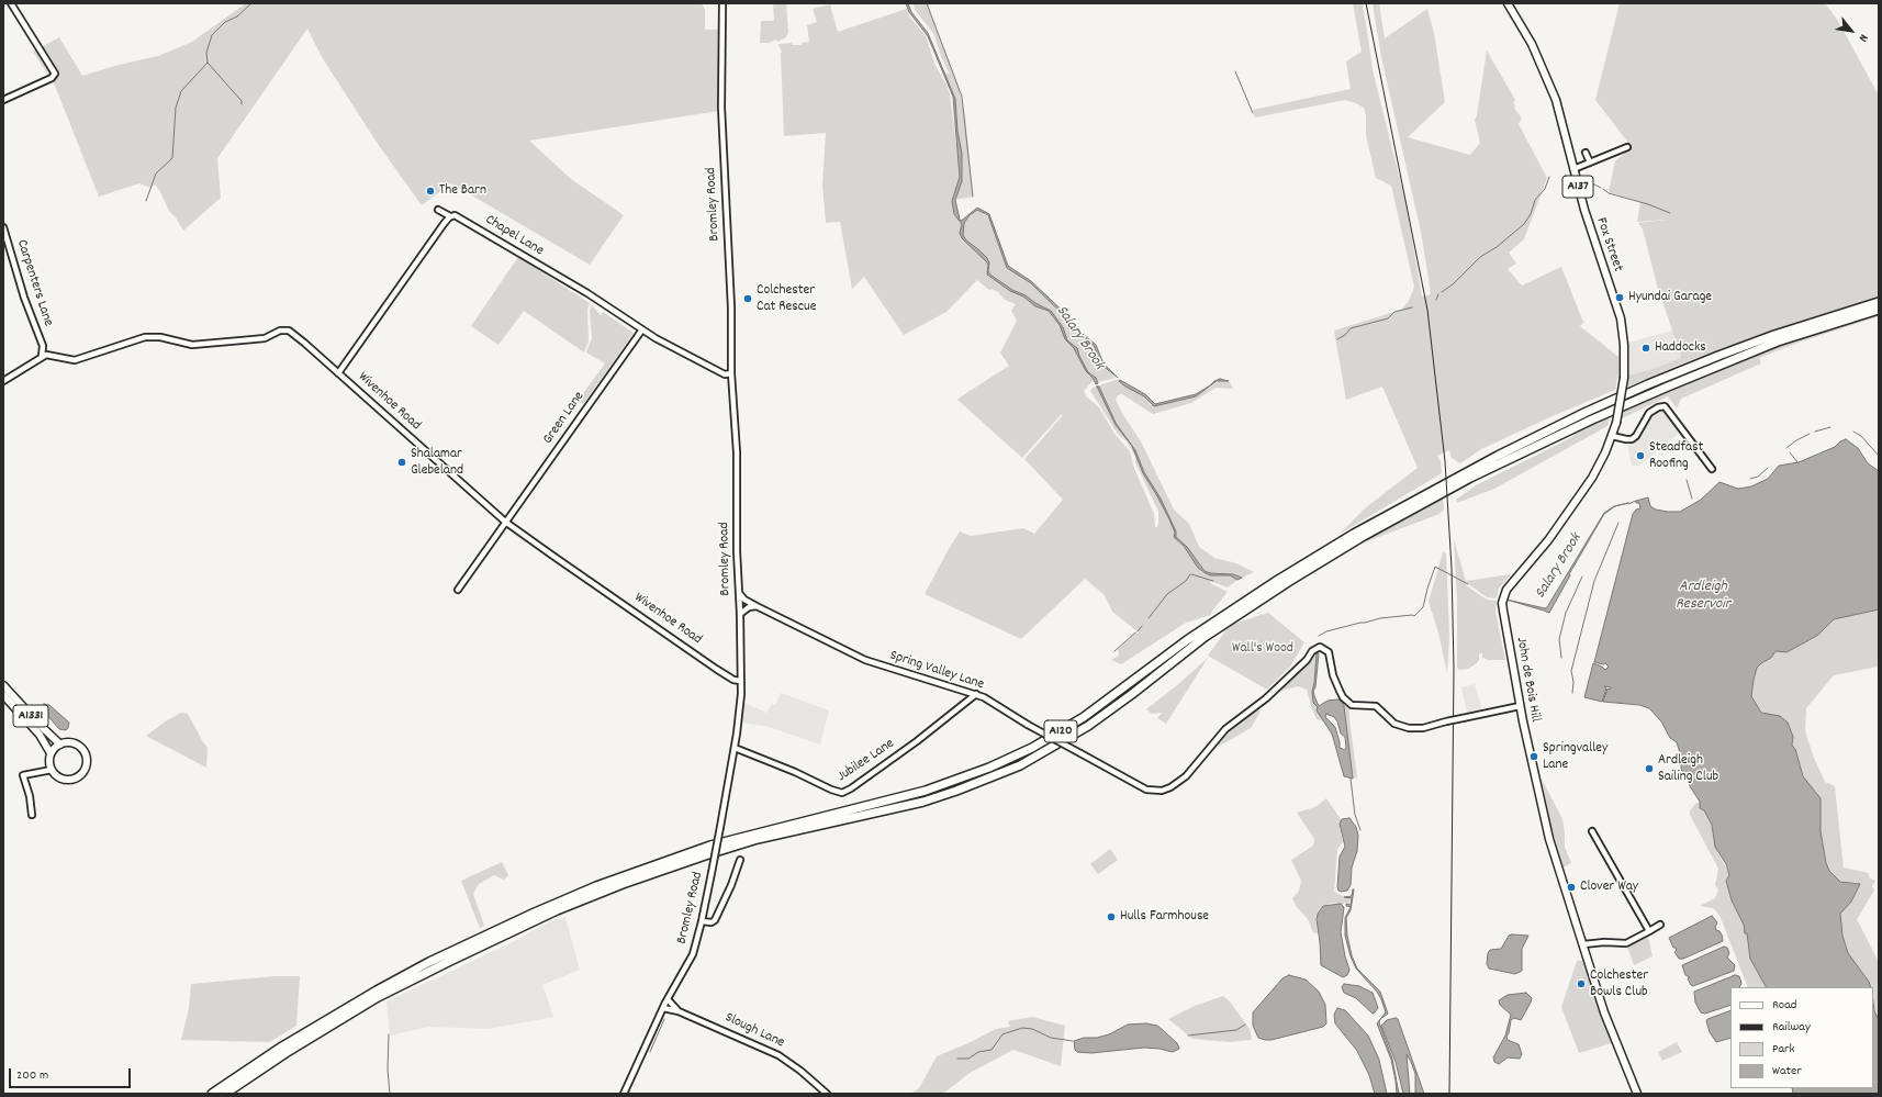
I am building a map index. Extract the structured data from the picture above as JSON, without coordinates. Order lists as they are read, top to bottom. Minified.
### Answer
{"streets":{"highway":["A120"],"main road":["A137","Fox Street","John de Bois Hill","A1331"],"street":["Bromley Road","Chapel Lane","Carpenters Lane","Wivenhoe Road","Green Lane","Spring Valley Lane","Jubilee Lane","Slough Lane"]},"crossings":[["Bromley Road","Chapel Lane"],["Bromley Road","Wivenhoe Road"],["Bromley Road","Spring Valley Lane"],["Bromley Road","Jubilee Lane"],["Bromley Road","Slough Lane"],["Chapel Lane","Green Lane"],["Fox Street","John de Bois Hill"],["Wivenhoe Road","Green Lane"],["Spring Valley Lane","John de Bois Hill"],["Spring Valley Lane","Jubilee Lane"]],"water":["Salary Brook","Ardleigh Reservoir"],"parks":["Wall's Wood"],"places":["The Barn","Hyundai Garage","Colchester Cat Rescue","Haddocks","Steadfast Roofing","Shalamar Glebeland","Springvalley Lane","Ardleigh Sailing Club","Clover Way","Hulls Farmhouse","Colchester Bowls Club"],"legend":["Road","Railway","Park","Water"],"scale_bar":"200 m","north":"bottom right"}
